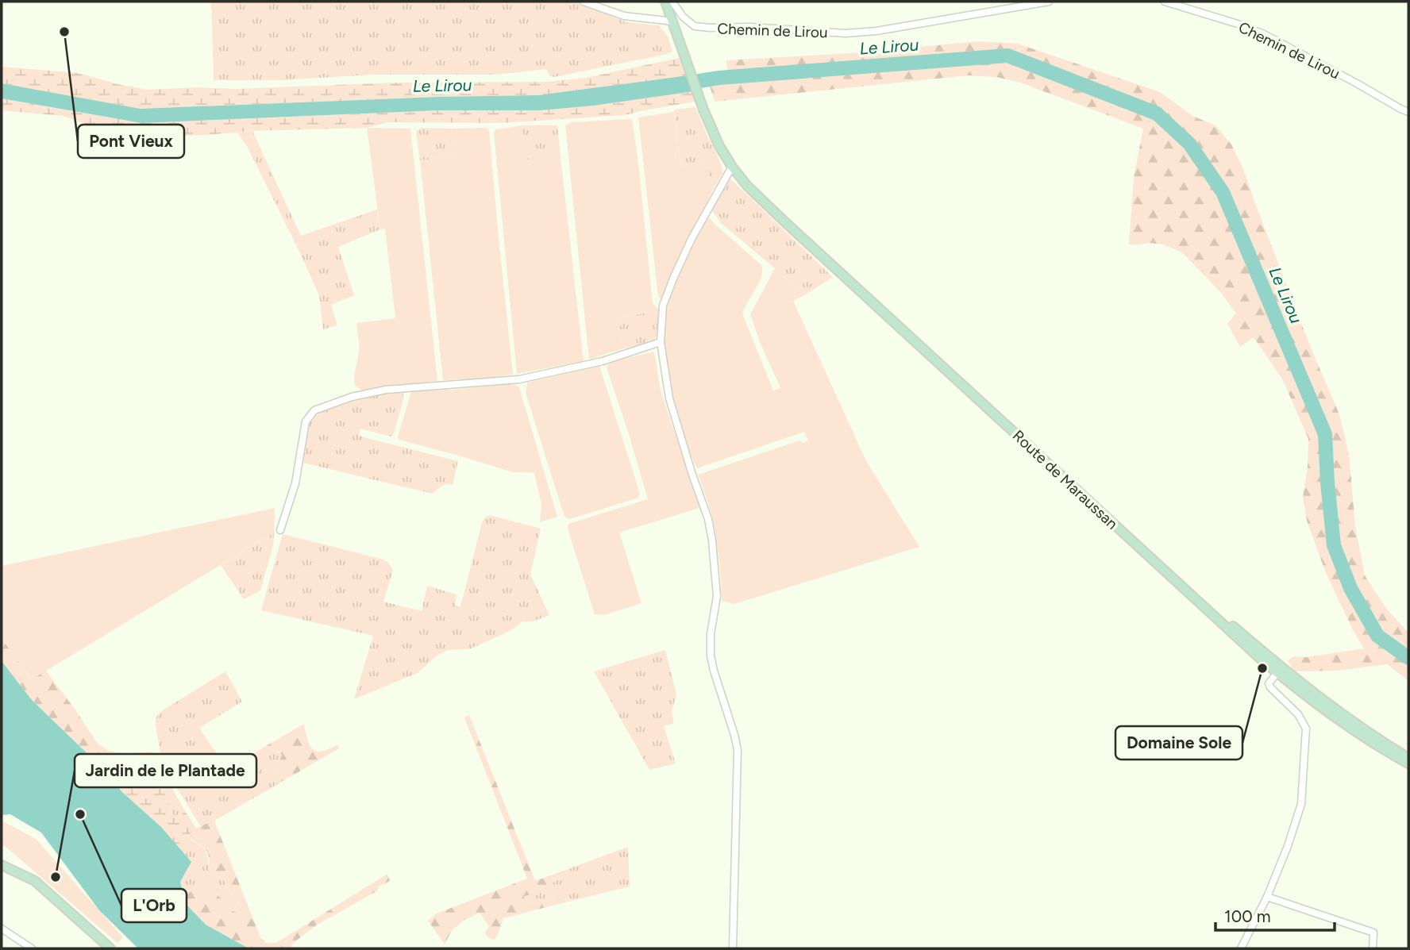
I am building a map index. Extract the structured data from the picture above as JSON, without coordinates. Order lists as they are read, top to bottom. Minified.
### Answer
{"streets":{"main road":["Route de Maraussan"],"street":["Chemin de Lirou"]},"water":["Le Lirou"],"places":["Pont Vieux","Domaine Sole","L'Orb","Jardin de le Plantade"],"scale_bar":"100 m"}
